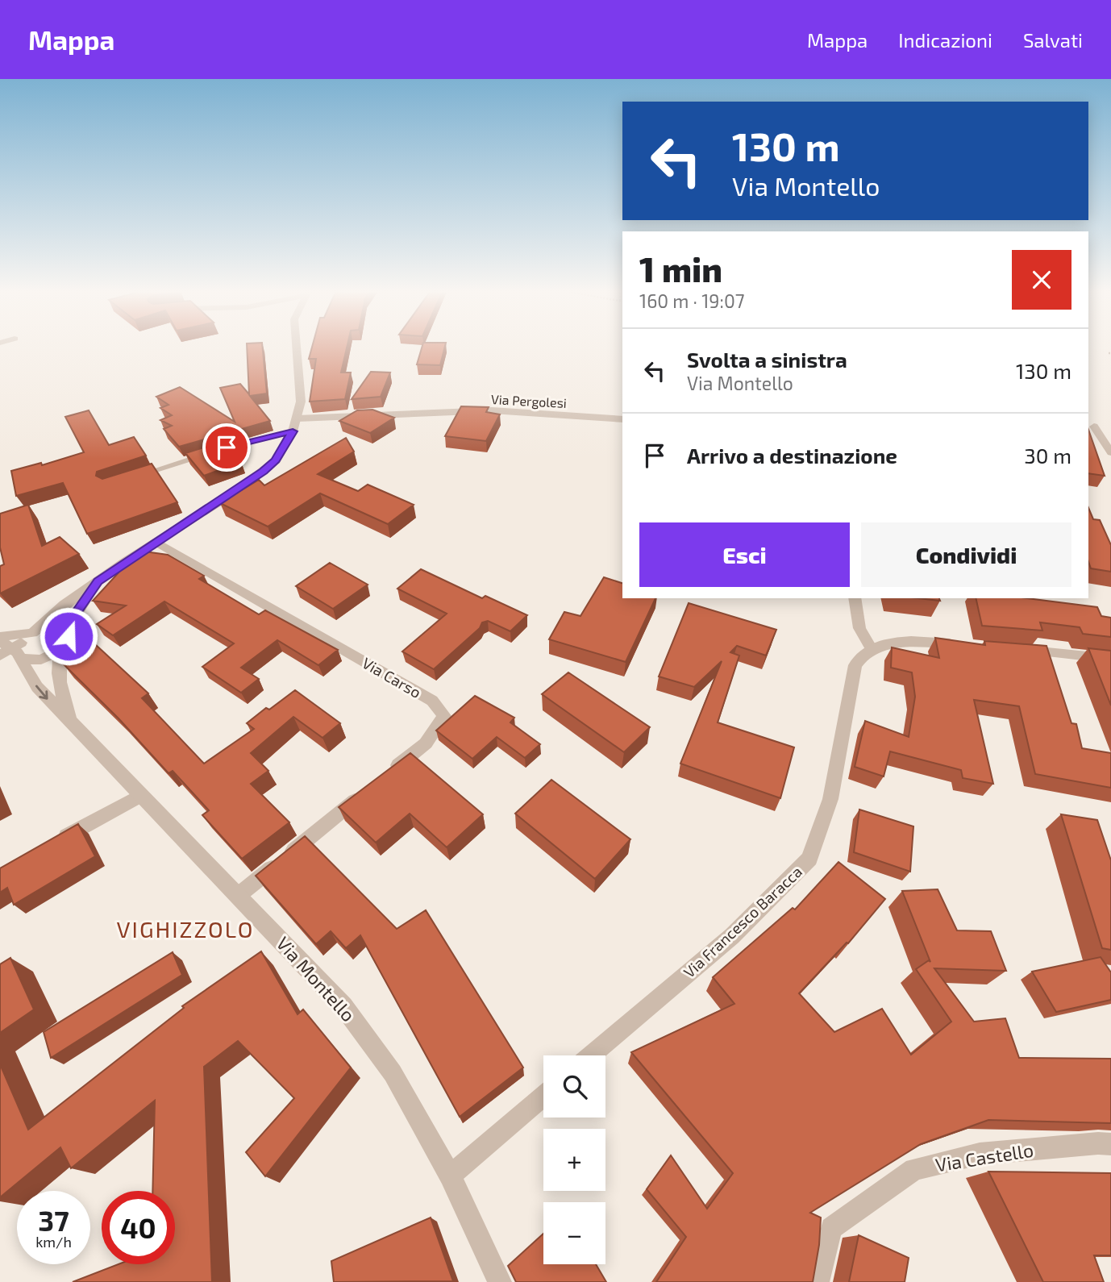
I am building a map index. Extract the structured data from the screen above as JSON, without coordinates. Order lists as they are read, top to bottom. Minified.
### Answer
{"streets":{"street":["Via Pergolesi","Via Carso","Via Francesco Baracca","Via Montello","Via Castello"]},"crossings":[["Via Pergolesi","Via Montello"],["Via Carso","Via Montello"]],"districts":["VIGHIZZOLO"],"page":{"header":"Mappa","nav":["Mappa","Indicazioni","Salvati"],"turn":["130 m","Via Montello"],"heading":["1 min","160 m · 19:07"],"list":[{"name":"Svolta a sinistra","note":"Via Montello","value":"130 m"},{"name":"Arrivo a destinazione","value":"30 m"}],"buttons":["Esci","Condividi"],"map_buttons":["+","−"],"speed":"37 km/h","limit":"40"}}
